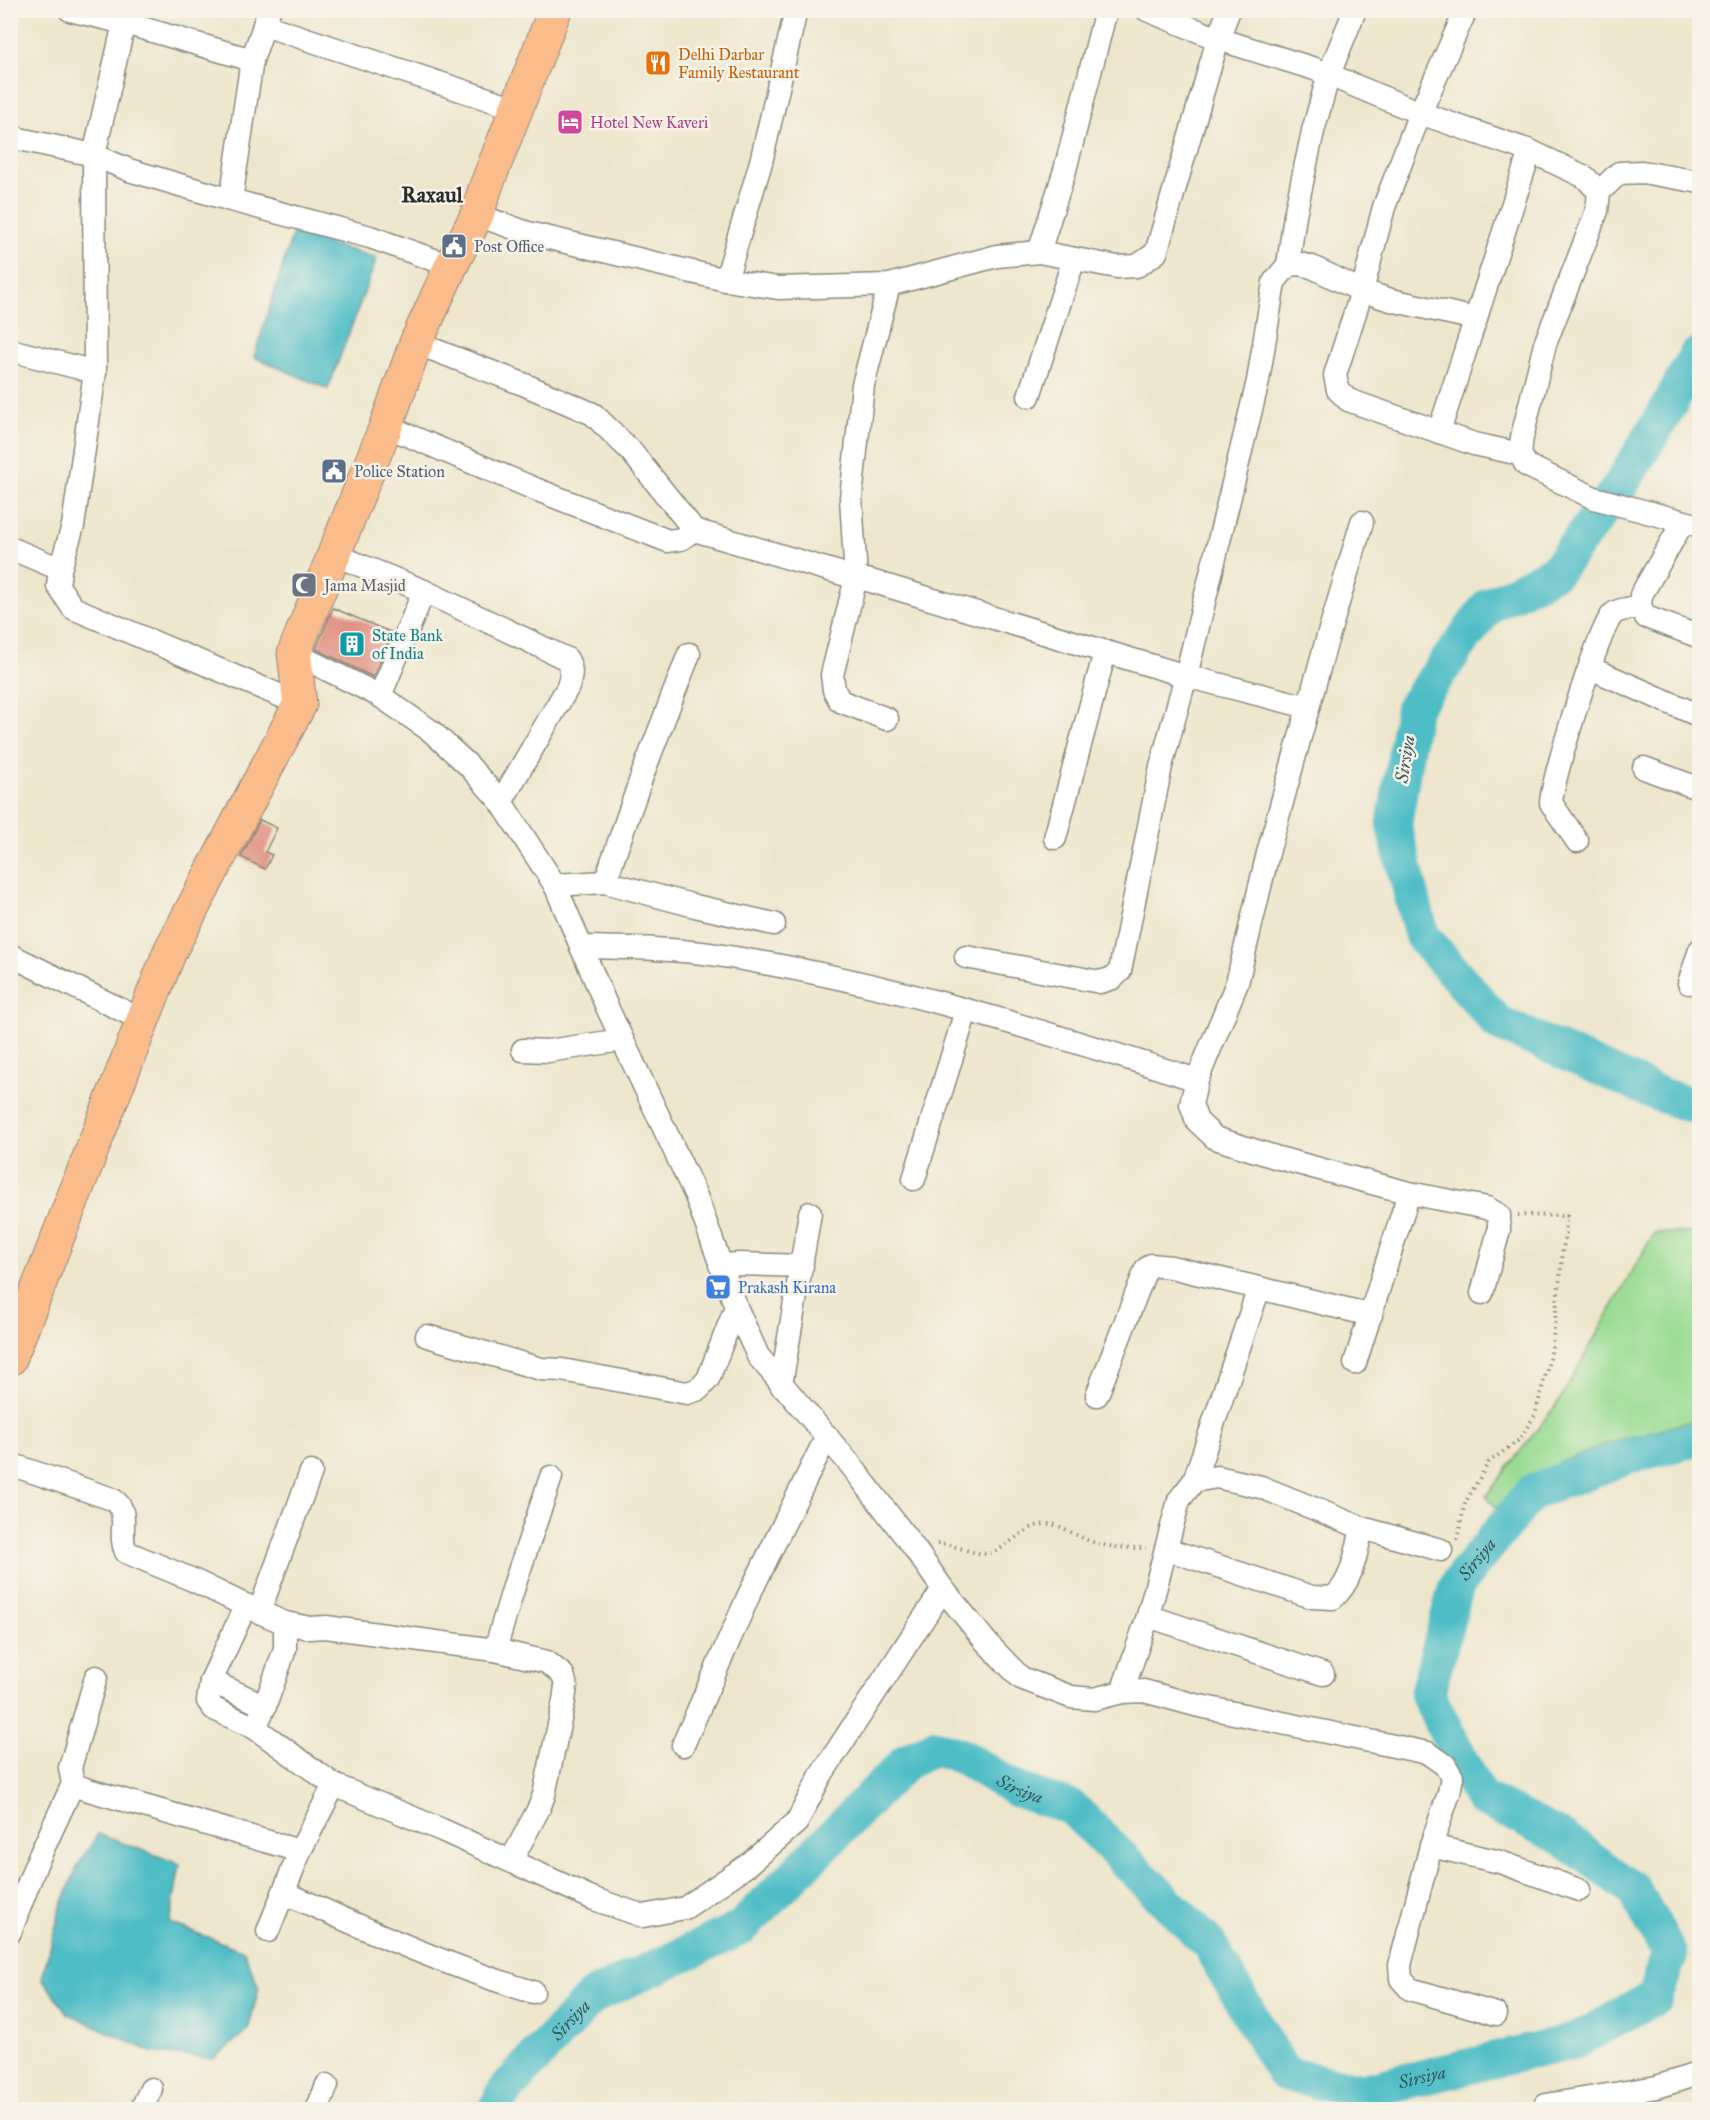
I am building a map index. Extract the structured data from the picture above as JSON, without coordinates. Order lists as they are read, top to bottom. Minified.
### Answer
{"districts":["Raxaul"],"water":["Sirsiya"],"places":{"restaurant":["Delhi Darbar Family Restaurant"],"hotel":["Hotel New Kaveri"],"public building":["Post Office","Police Station"],"mosque":["Jama Masjid"],"building":["State Bank of India"],"supermarket":["Prakash Kirana"]}}
